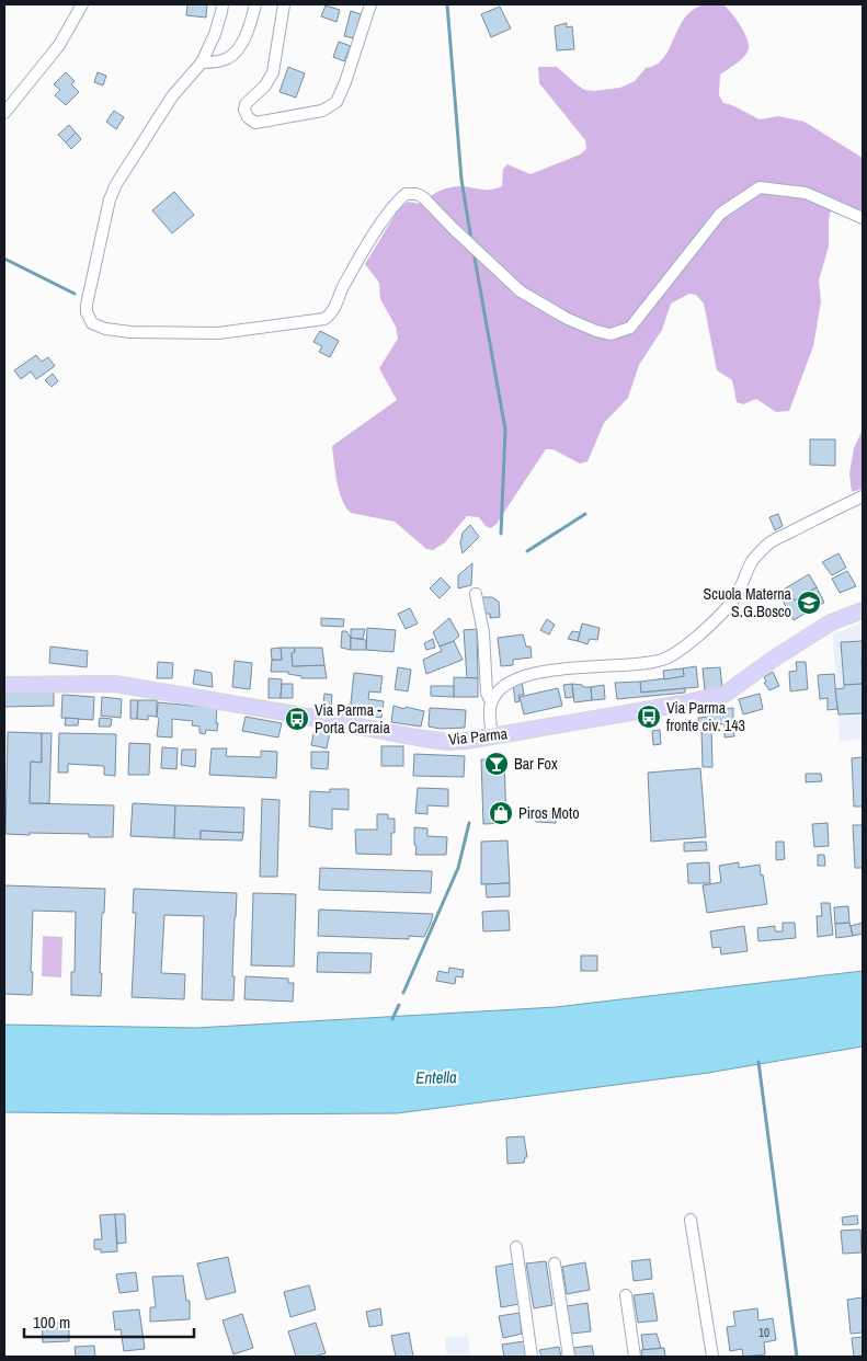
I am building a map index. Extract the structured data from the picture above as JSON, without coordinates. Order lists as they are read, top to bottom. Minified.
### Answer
{"streets":{"main road":["Via Parma"]},"water":["Entella"],"places":{"school or university":["Scuola Materna S.G.Bosco"],"bus stop":["Via Parma fronte civ. 143","Via Parma - Porta Carraia"],"bar":["Bar Fox"],"shop":["Piros Moto"]},"house_numbers":["10"],"scale_bar":"100 m"}
